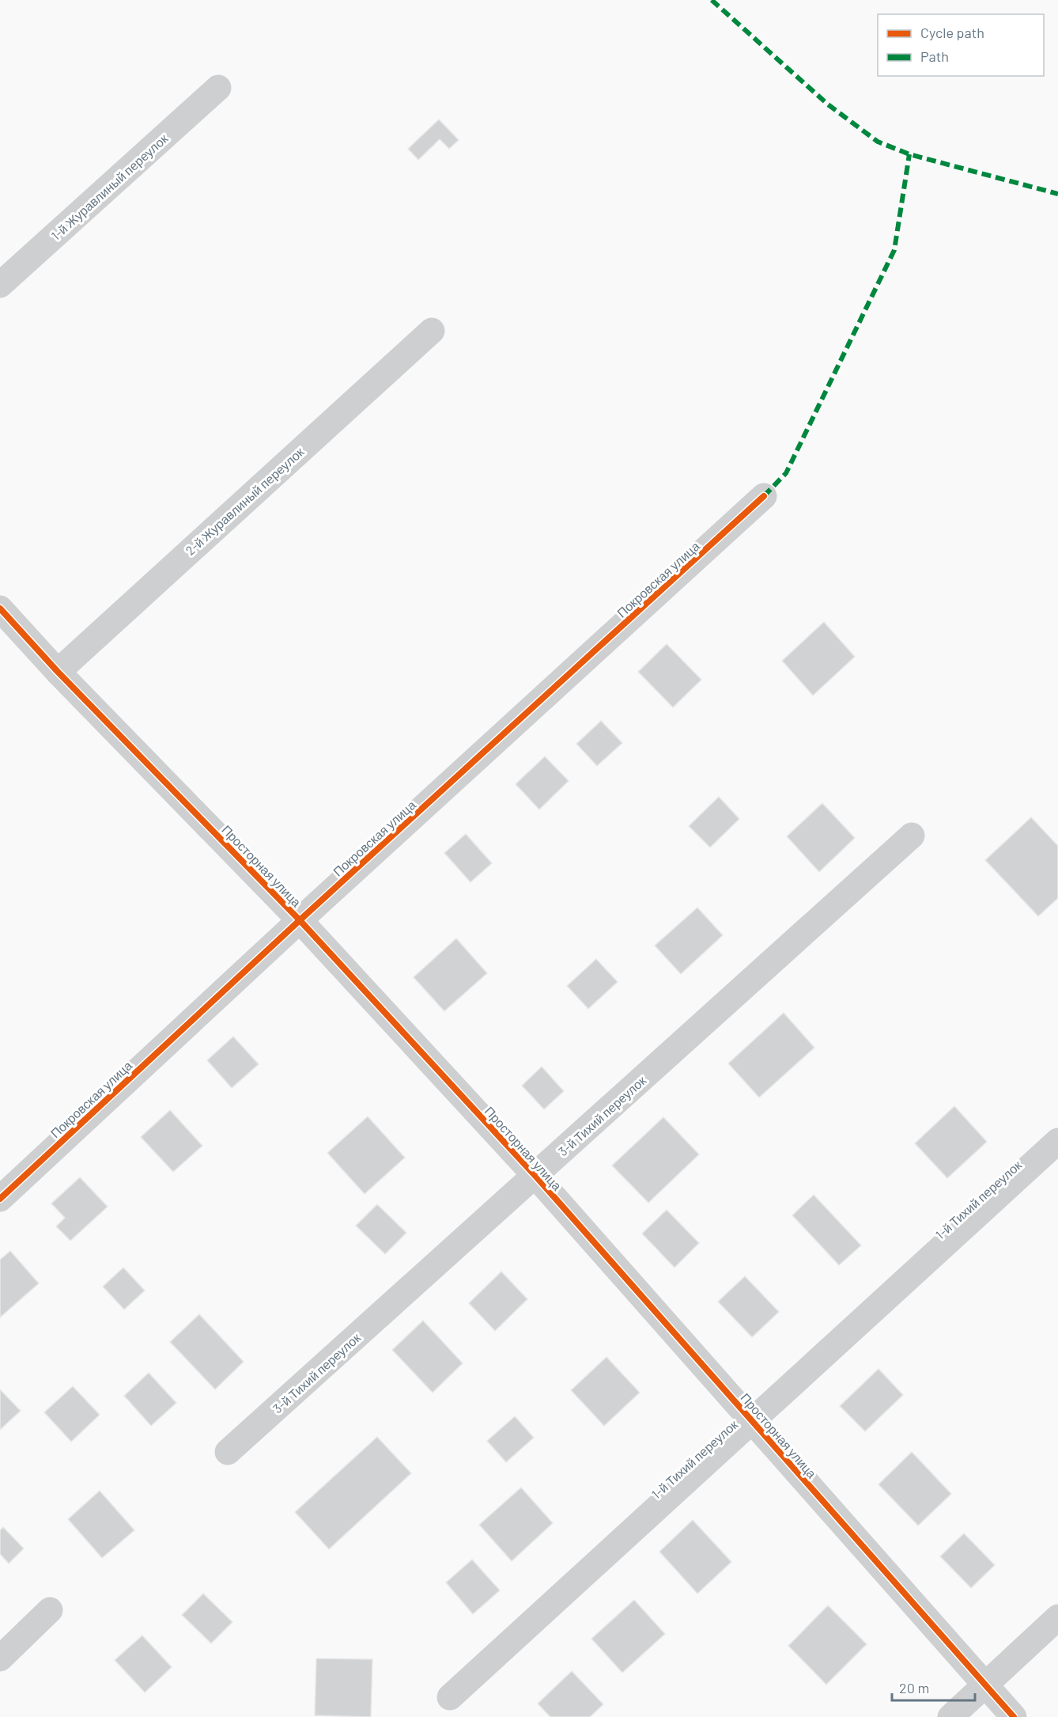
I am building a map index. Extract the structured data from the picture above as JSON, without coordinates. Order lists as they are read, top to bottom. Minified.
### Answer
{"streets":{"street":["1-й Журавлиный переулок","2-й Журавлиный переулок","Покровская улица","Просторная улица","3-й Тихий переулок","1-й Тихий переулок"]},"crossings":[["2-й Журавлиный переулок","Просторная улица"],["Покровская улица","Просторная улица"],["Просторная улица","3-й Тихий переулок"],["Просторная улица","1-й Тихий переулок"]],"legend":["Cycle path","Path"],"scale_bar":"20 m"}
